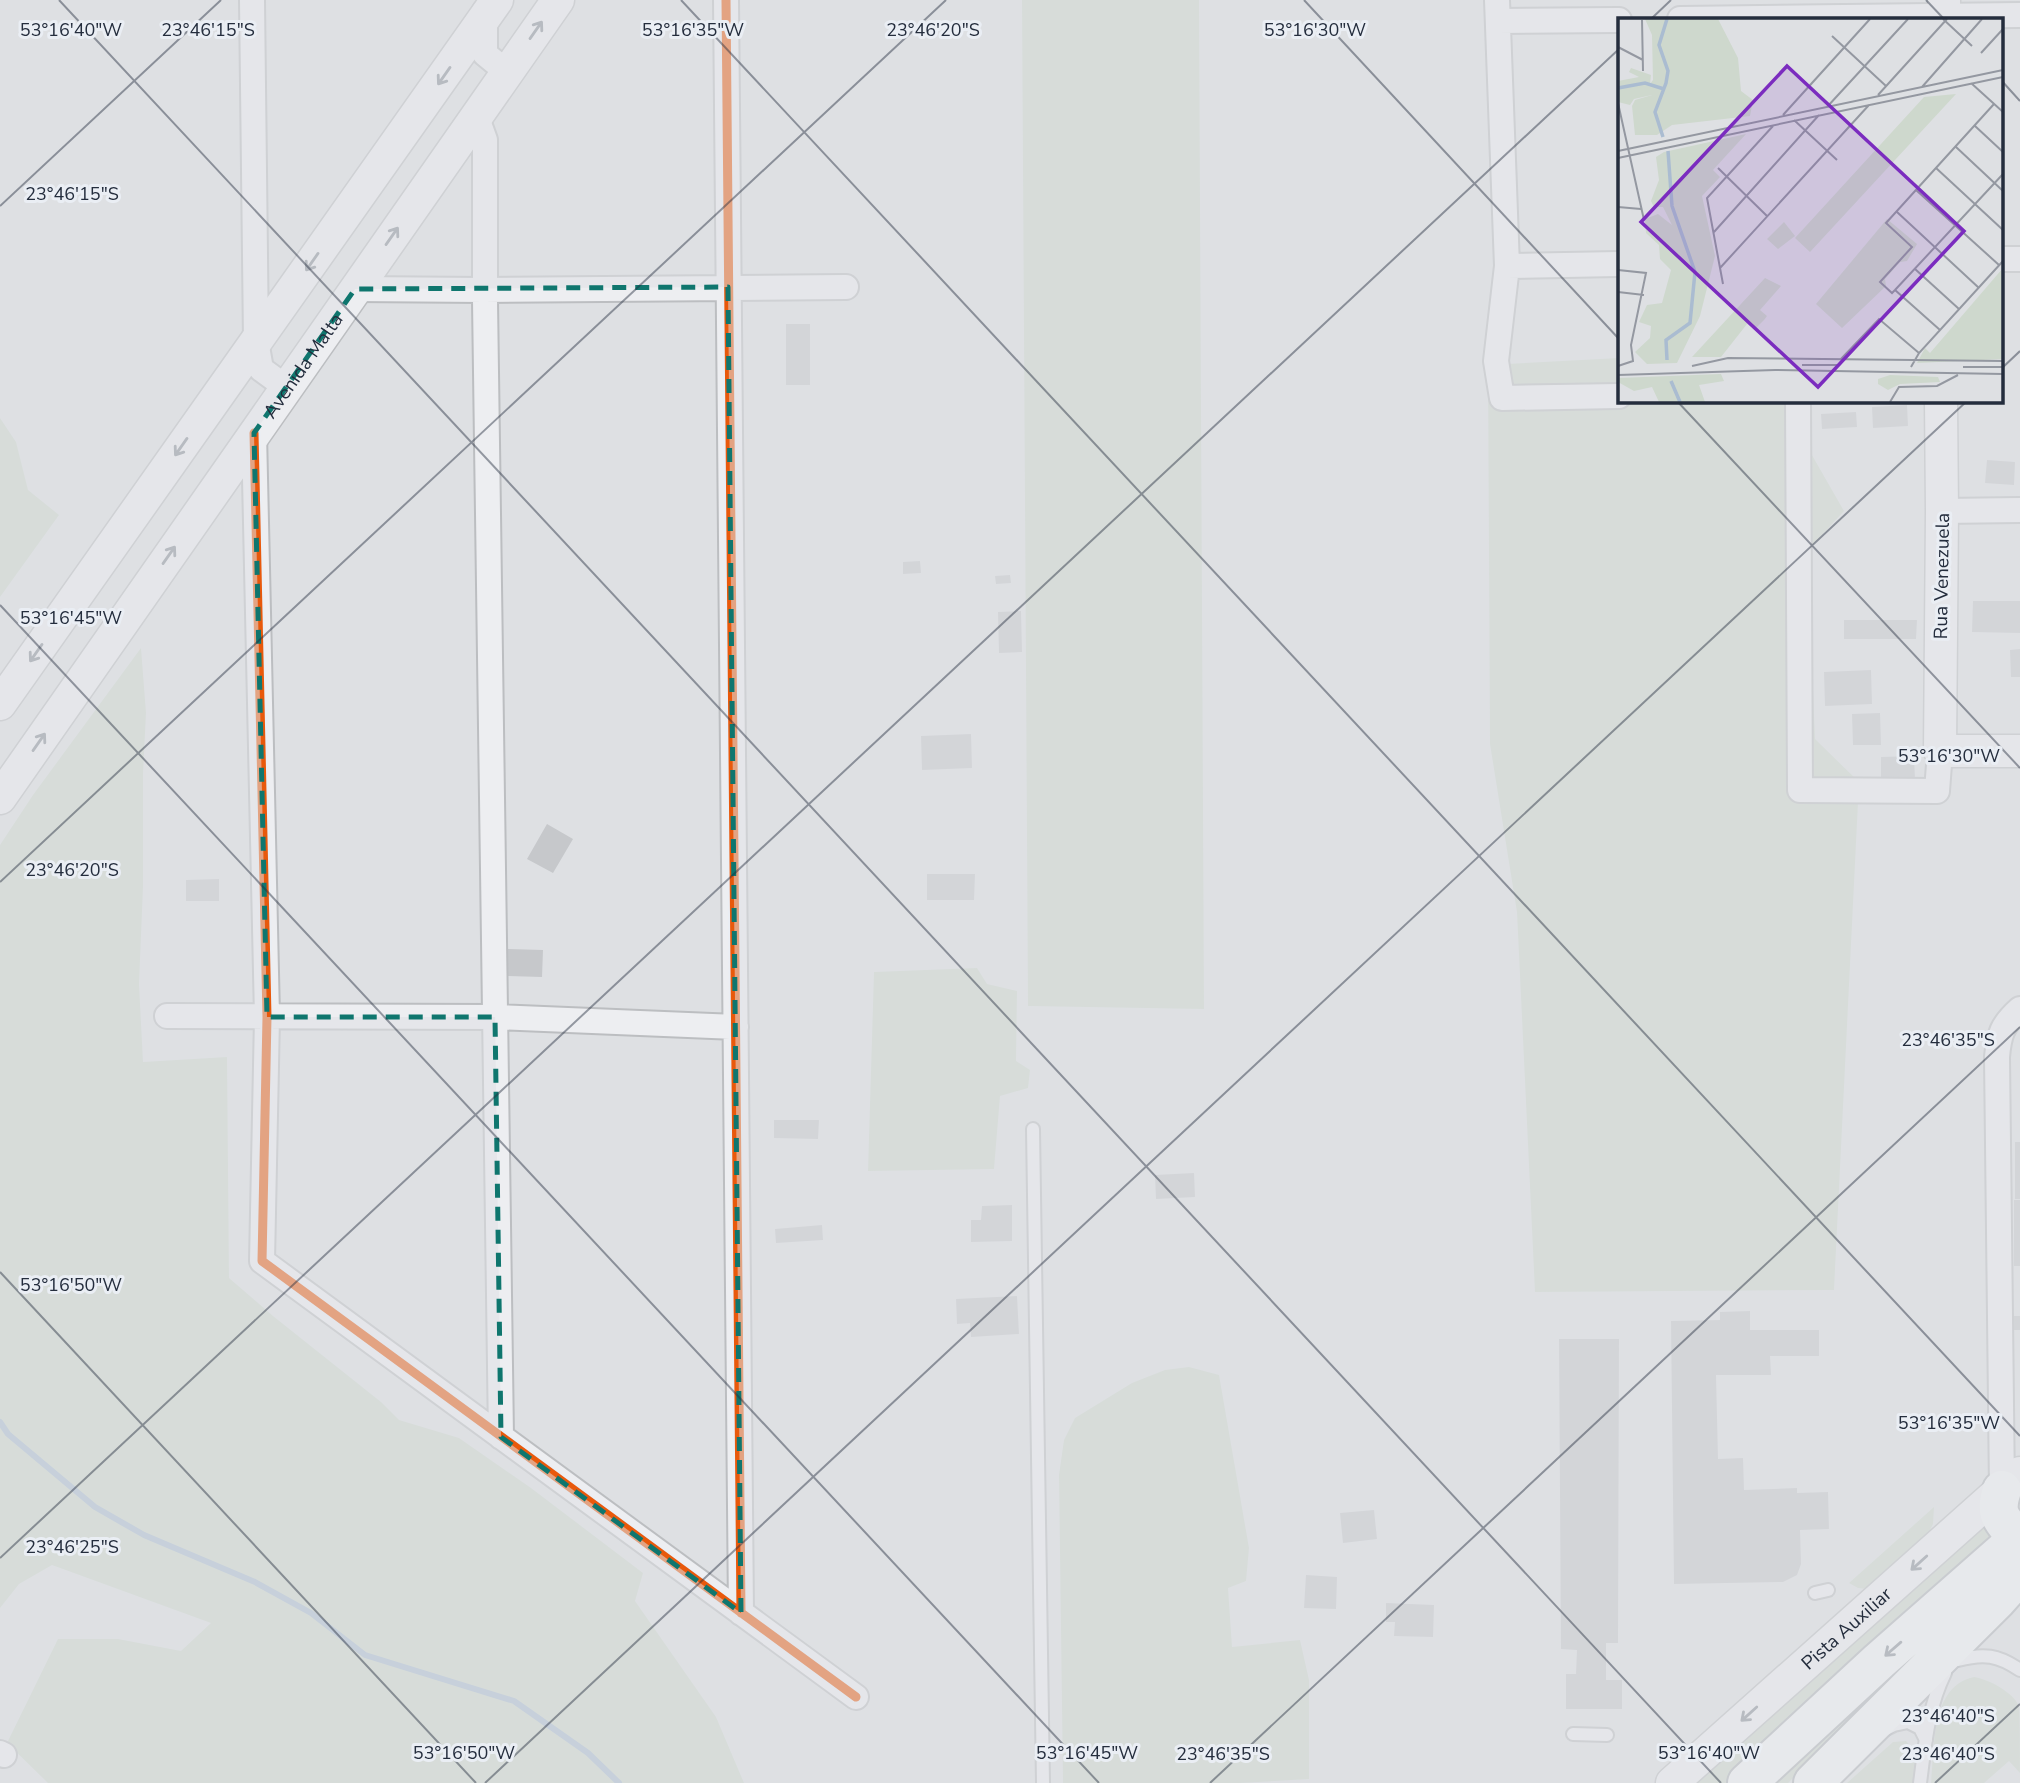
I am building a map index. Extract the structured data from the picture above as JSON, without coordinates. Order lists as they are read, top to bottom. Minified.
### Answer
{"streets":{"street":["Avenida Malta","Rua Venezuela","Pista Auxiliar"]},"one_way":["Pista Auxiliar"],"coordinates":["23°46'15\"S","23°46'20\"S","53°16'40\"W","53°16'35\"W","53°16'30\"W","53°16'45\"W","23°46'35\"S","53°16'50\"W","23°46'25\"S","23°46'40\"S"]}
